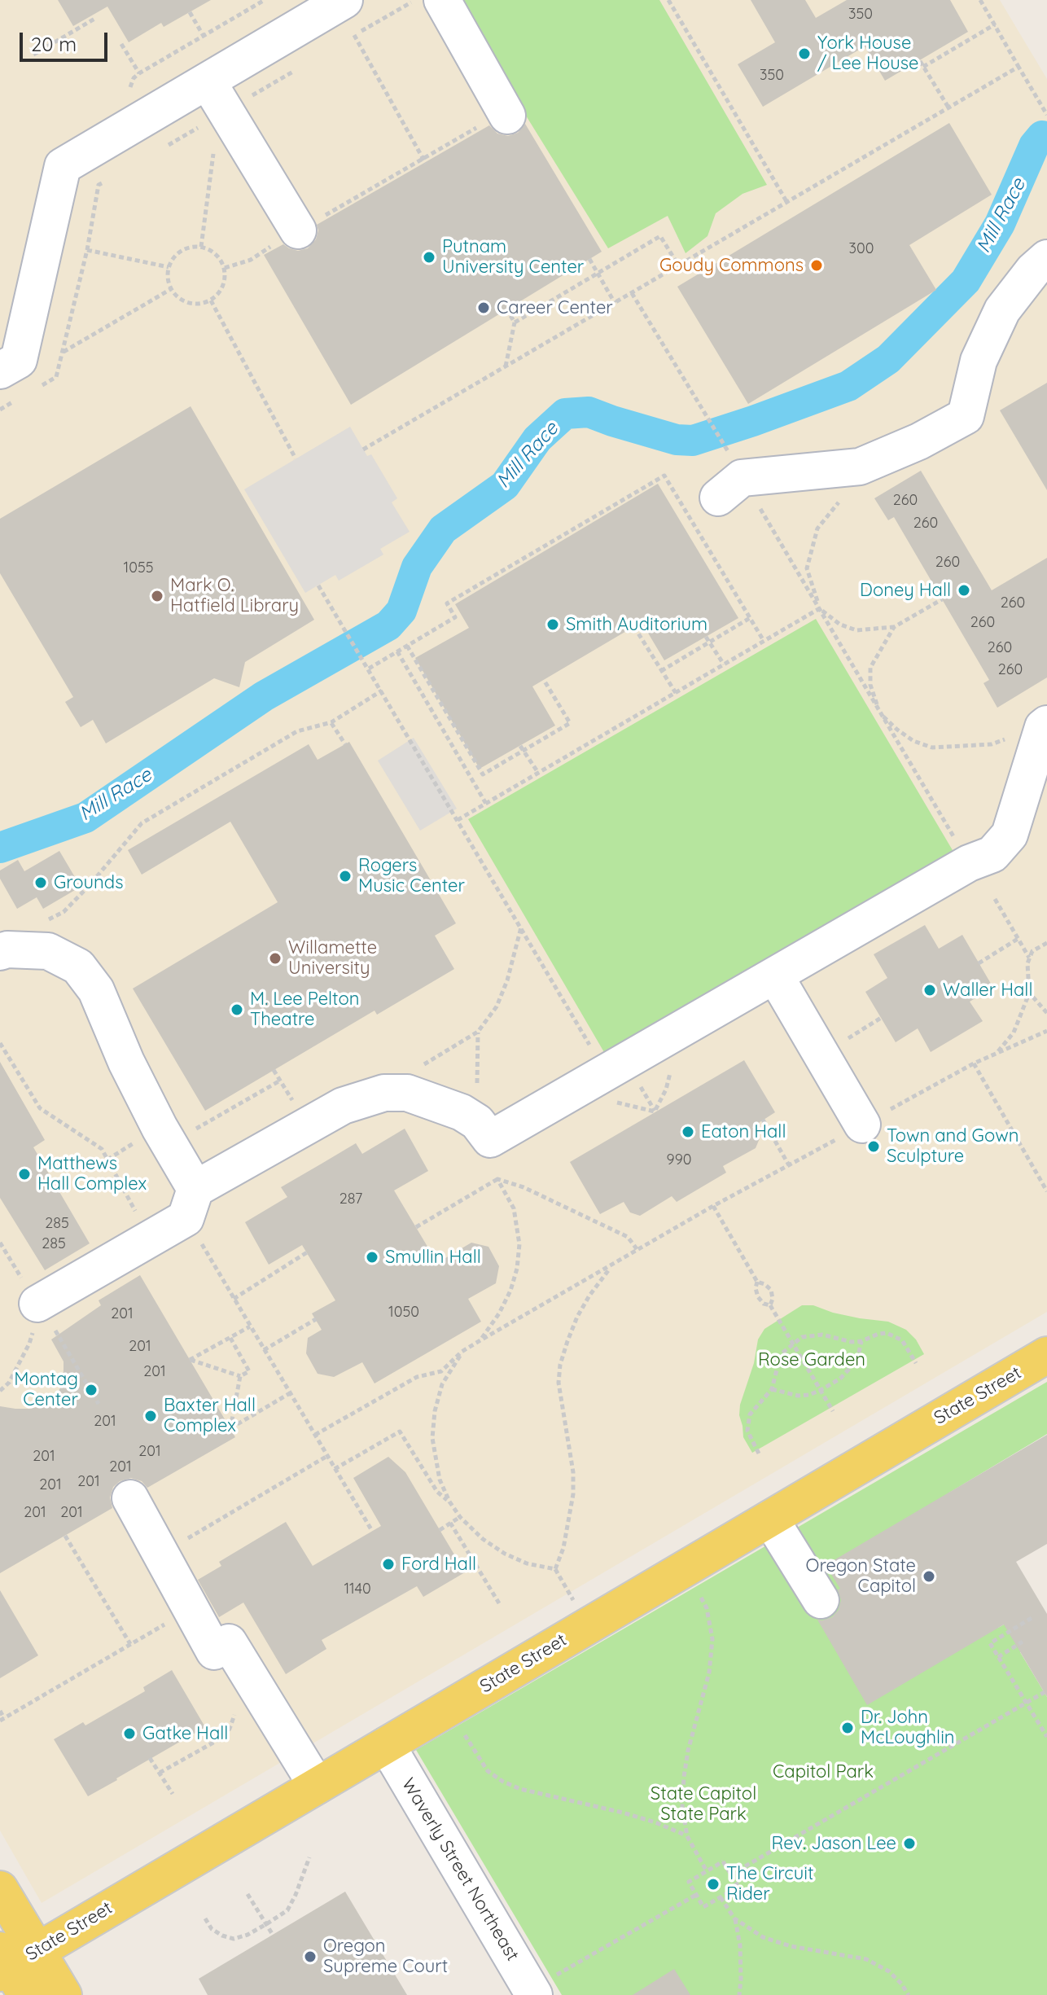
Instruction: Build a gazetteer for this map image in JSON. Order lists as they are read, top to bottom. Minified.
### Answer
{"streets":{"main road":["State Street"],"street":["Waverly Street Northeast"]},"crossings":[["State Street","Waverly Street Northeast"]],"water":["Mill Race"],"parks":["Rose Garden","Capitol Park","State Capitol State Park"],"places":["York House / Lee House","Putnam University Center","Goudy Commons","Career Center","Doney Hall","Mark O. Hatfield Library","Smith Auditorium","Rogers Music Center","Grounds","Willamette University","Waller Hall","M. Lee Pelton Theatre","Eaton Hall","Town and Gown Sculpture","Matthews Hall Complex","Smullin Hall","Montag Center","Baxter Hall Complex","Ford Hall","Oregon State Capitol","Dr. John McLoughlin","Gatke Hall","Rev. Jason Lee","The Circuit Rider","Oregon Supreme Court"],"house_numbers":["350","350","300","260","260","260","1055","260","260","260","260","990","287","285","285","1050","201","201","201","201","201","201","201","201","201","201","201","1140"],"scale_bar":"20 m"}
